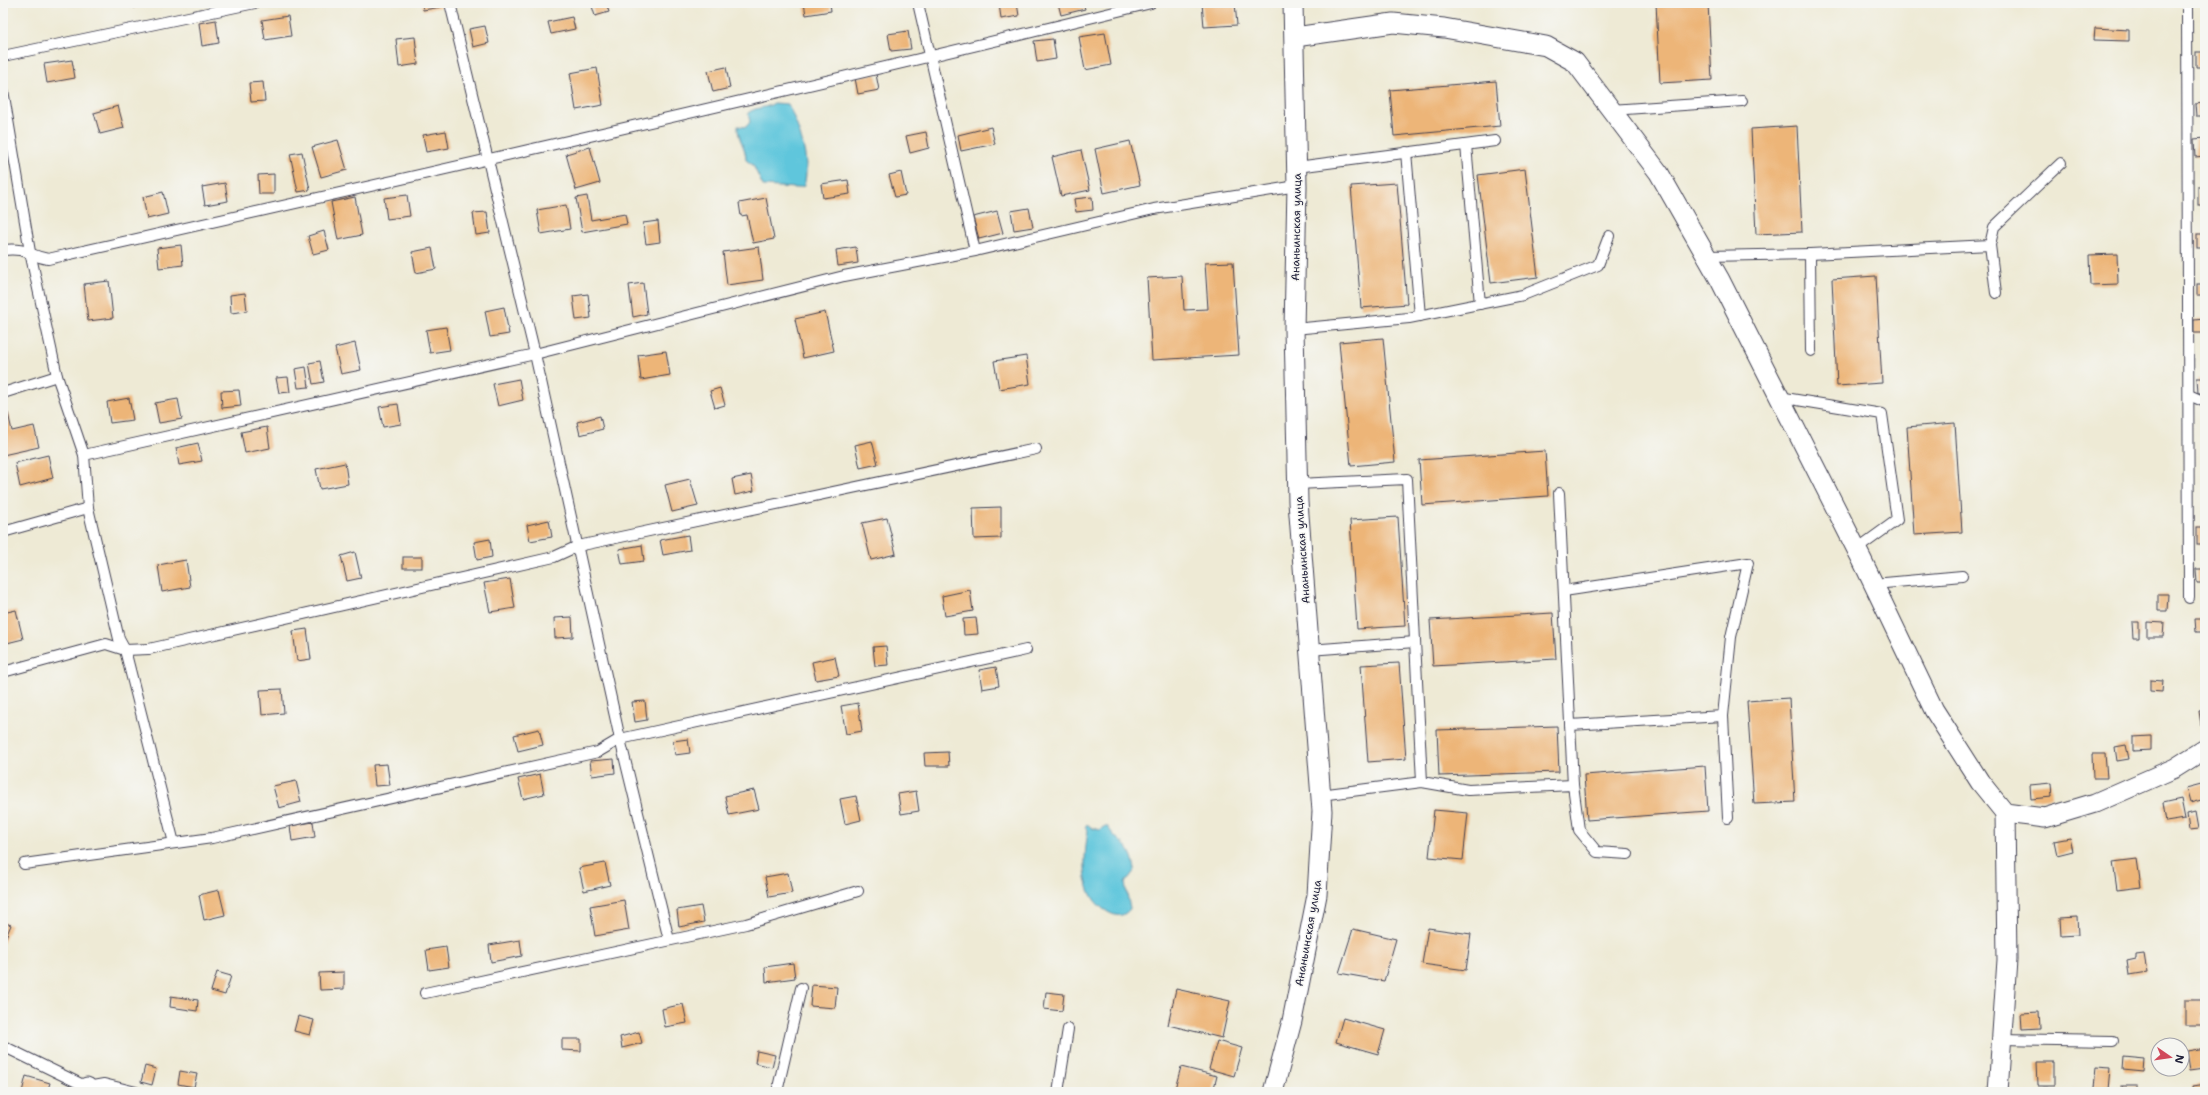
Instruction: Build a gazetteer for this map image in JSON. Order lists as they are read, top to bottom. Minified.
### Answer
{"streets":{"street":["Ананьинская улица"]},"north":"right"}
